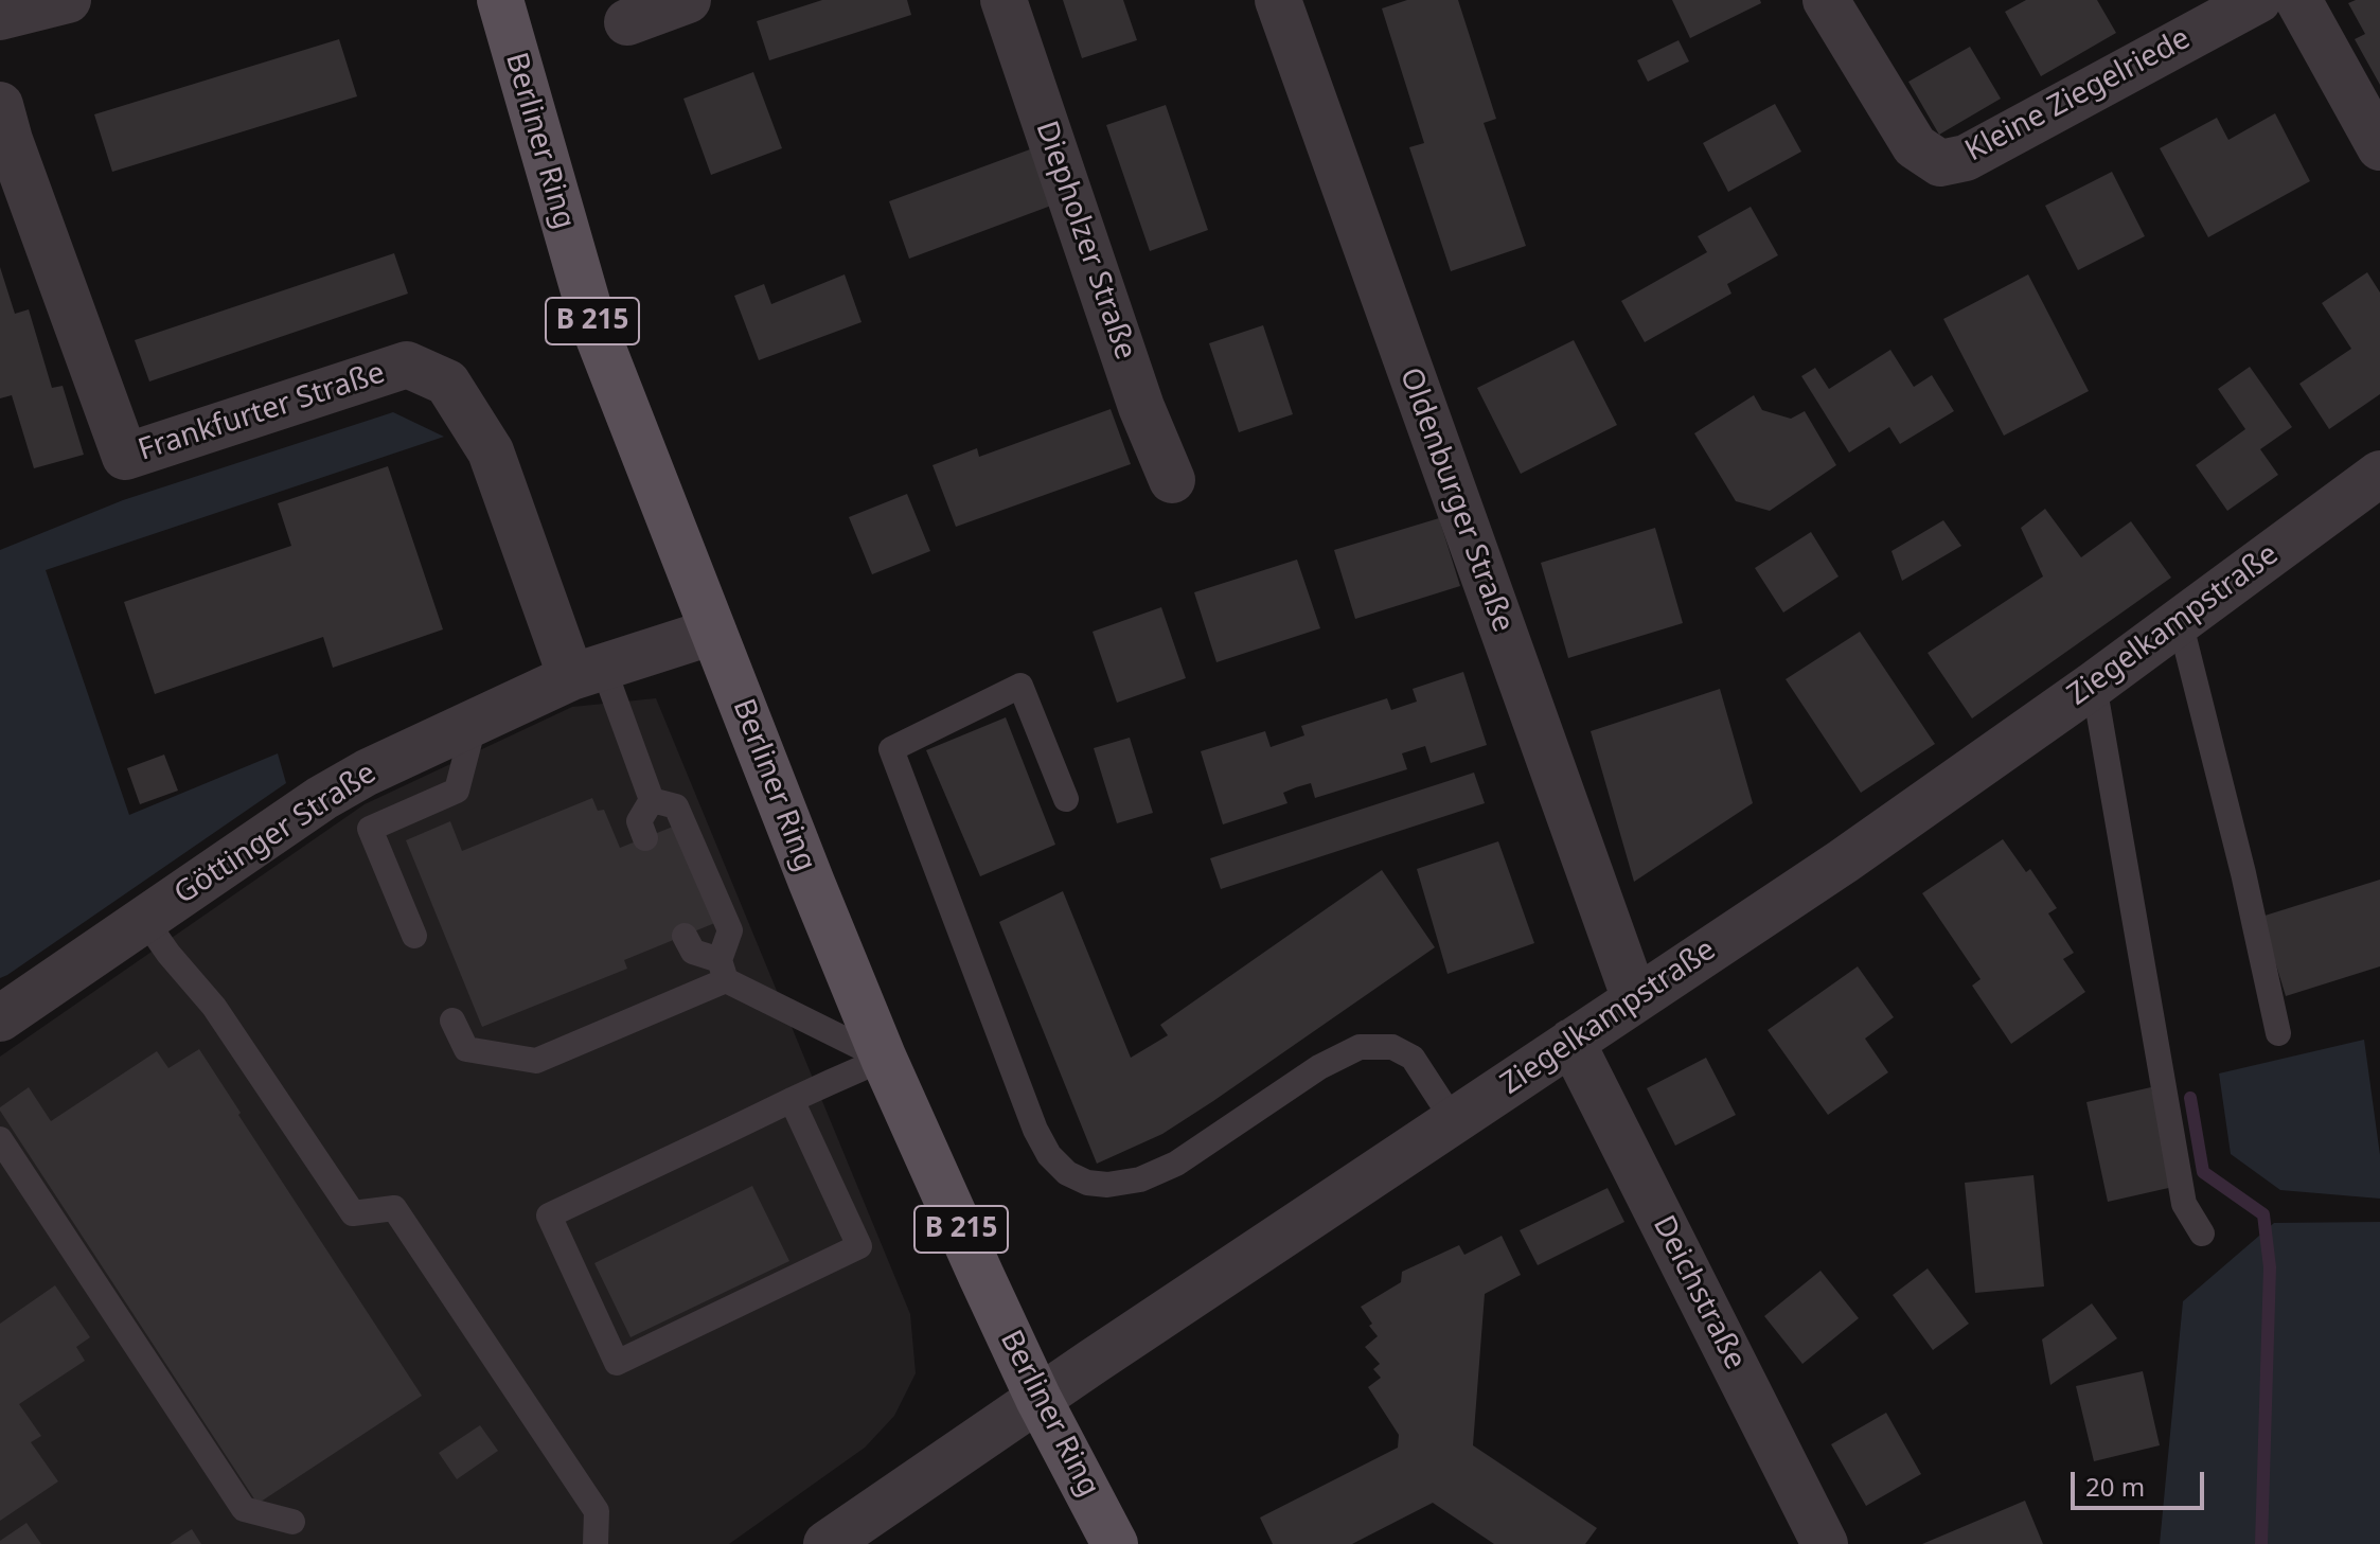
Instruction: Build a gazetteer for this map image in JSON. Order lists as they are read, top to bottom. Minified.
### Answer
{"streets":{"main road":["Berliner Ring","B 215"],"street":["Kleine Ziegelriede","Diepholzer Straße","Frankfurter Straße","Oldenburger Straße","Ziegelkampstraße","Göttinger Straße","Deichstraße"]},"crossings":[["Berliner Ring","Ziegelkampstraße"],["Berliner Ring","Göttinger Straße"],["Frankfurter Straße","Göttinger Straße"],["Oldenburger Straße","Ziegelkampstraße"],["Ziegelkampstraße","Deichstraße"]],"scale_bar":"20 m"}
